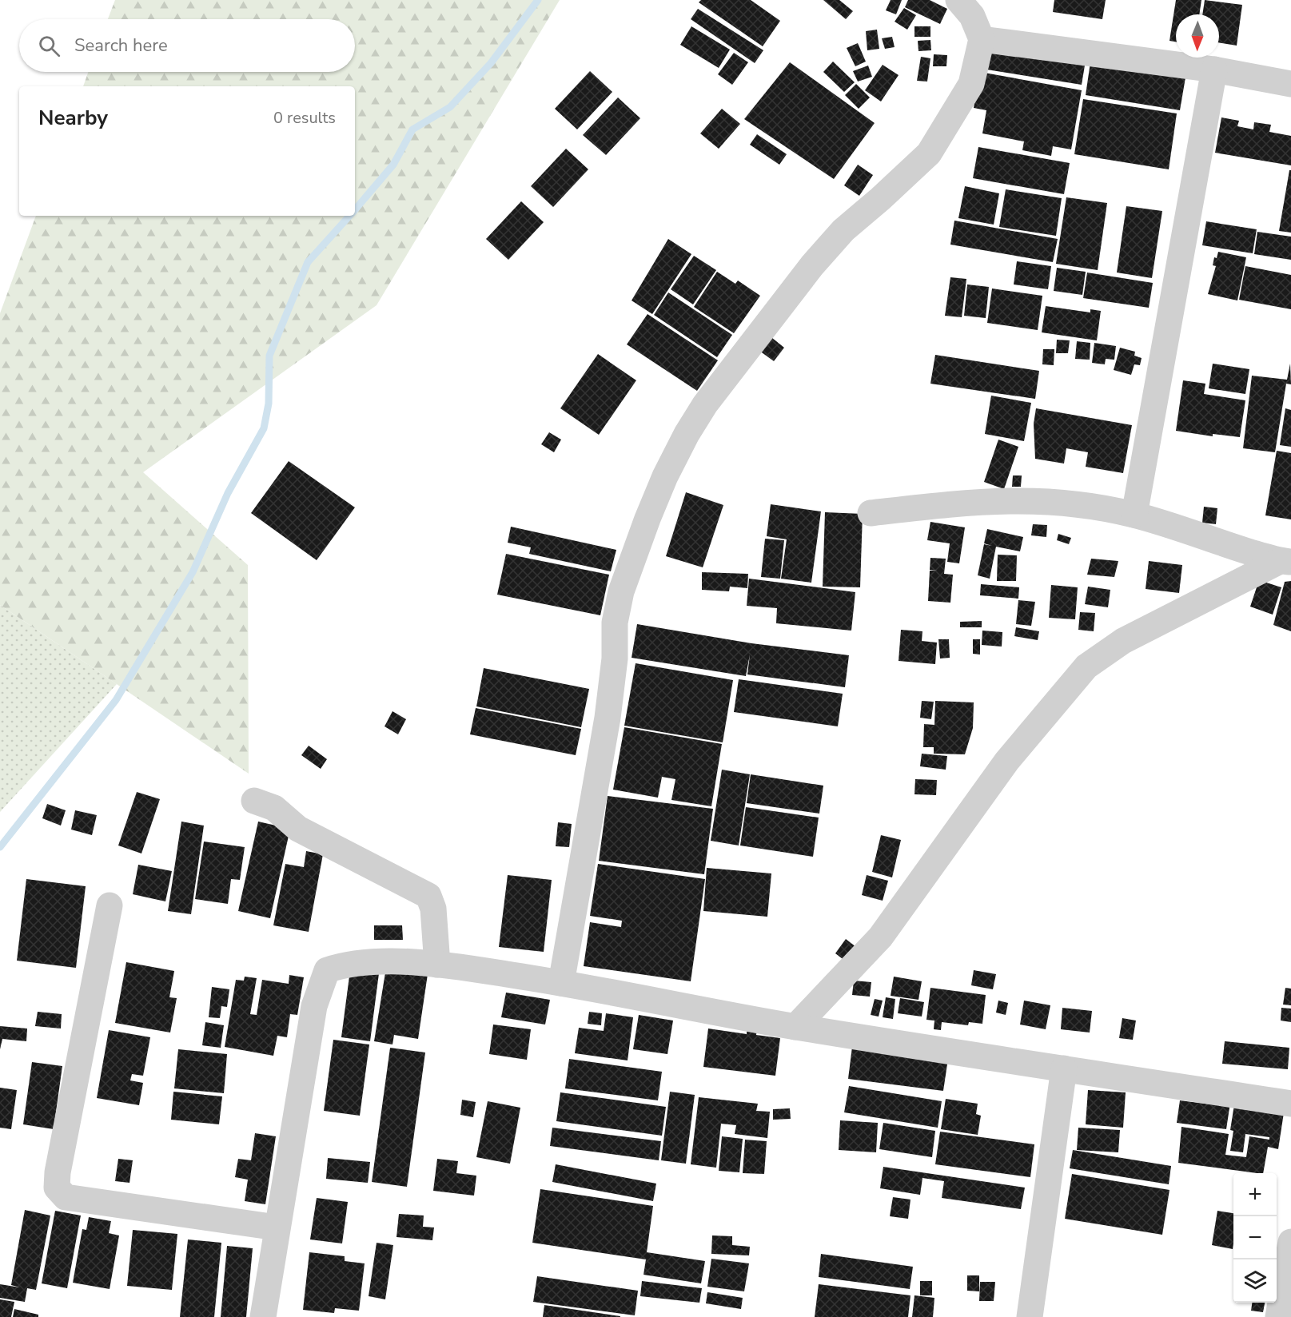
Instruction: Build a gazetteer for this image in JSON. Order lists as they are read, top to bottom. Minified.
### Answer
{"north":"bottom","page":{"search":"Search here","heading":["Nearby","0 results"],"map_buttons":["+","−"]}}
